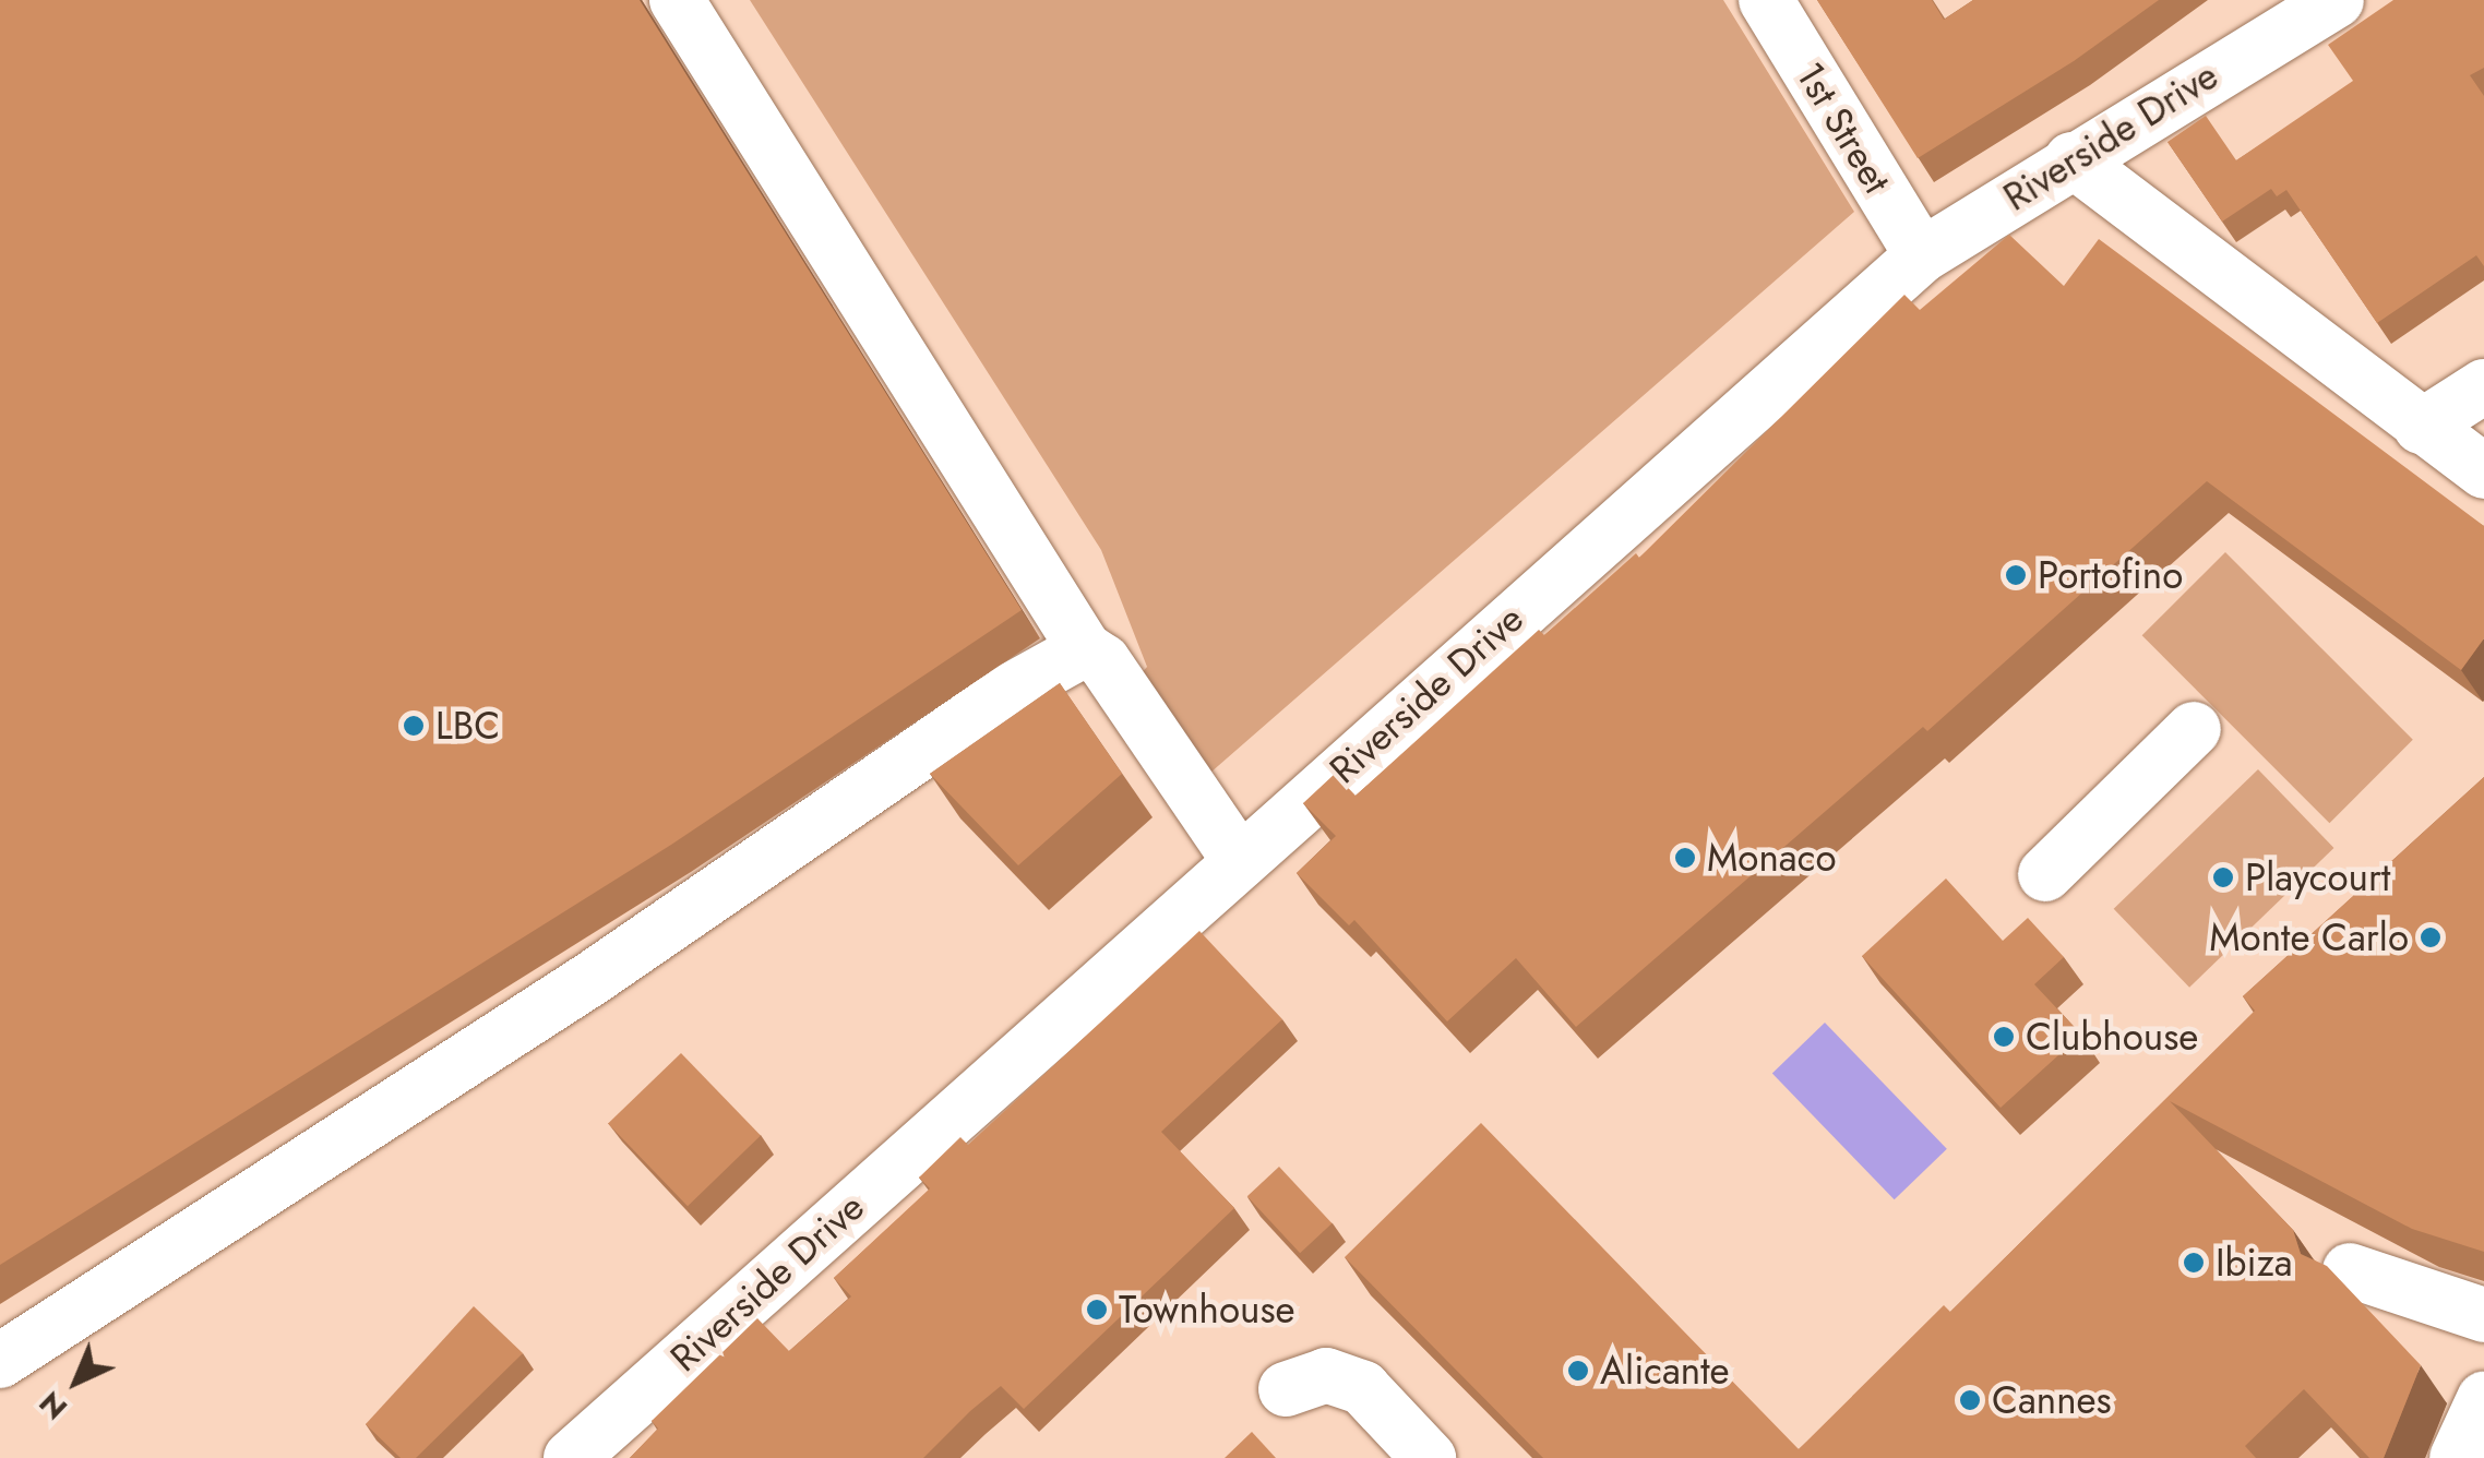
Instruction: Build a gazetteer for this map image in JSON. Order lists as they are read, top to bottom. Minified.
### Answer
{"streets":{"street":["1st Street","Riverside Drive"]},"crossings":[["1st Street","Riverside Drive"]],"places":["Portofino","LBC","Monaco","Playcourt","Monte Carlo","Clubhouse","Ibiza","Townhouse","Alicante","Cannes"],"north":"bottom left"}
